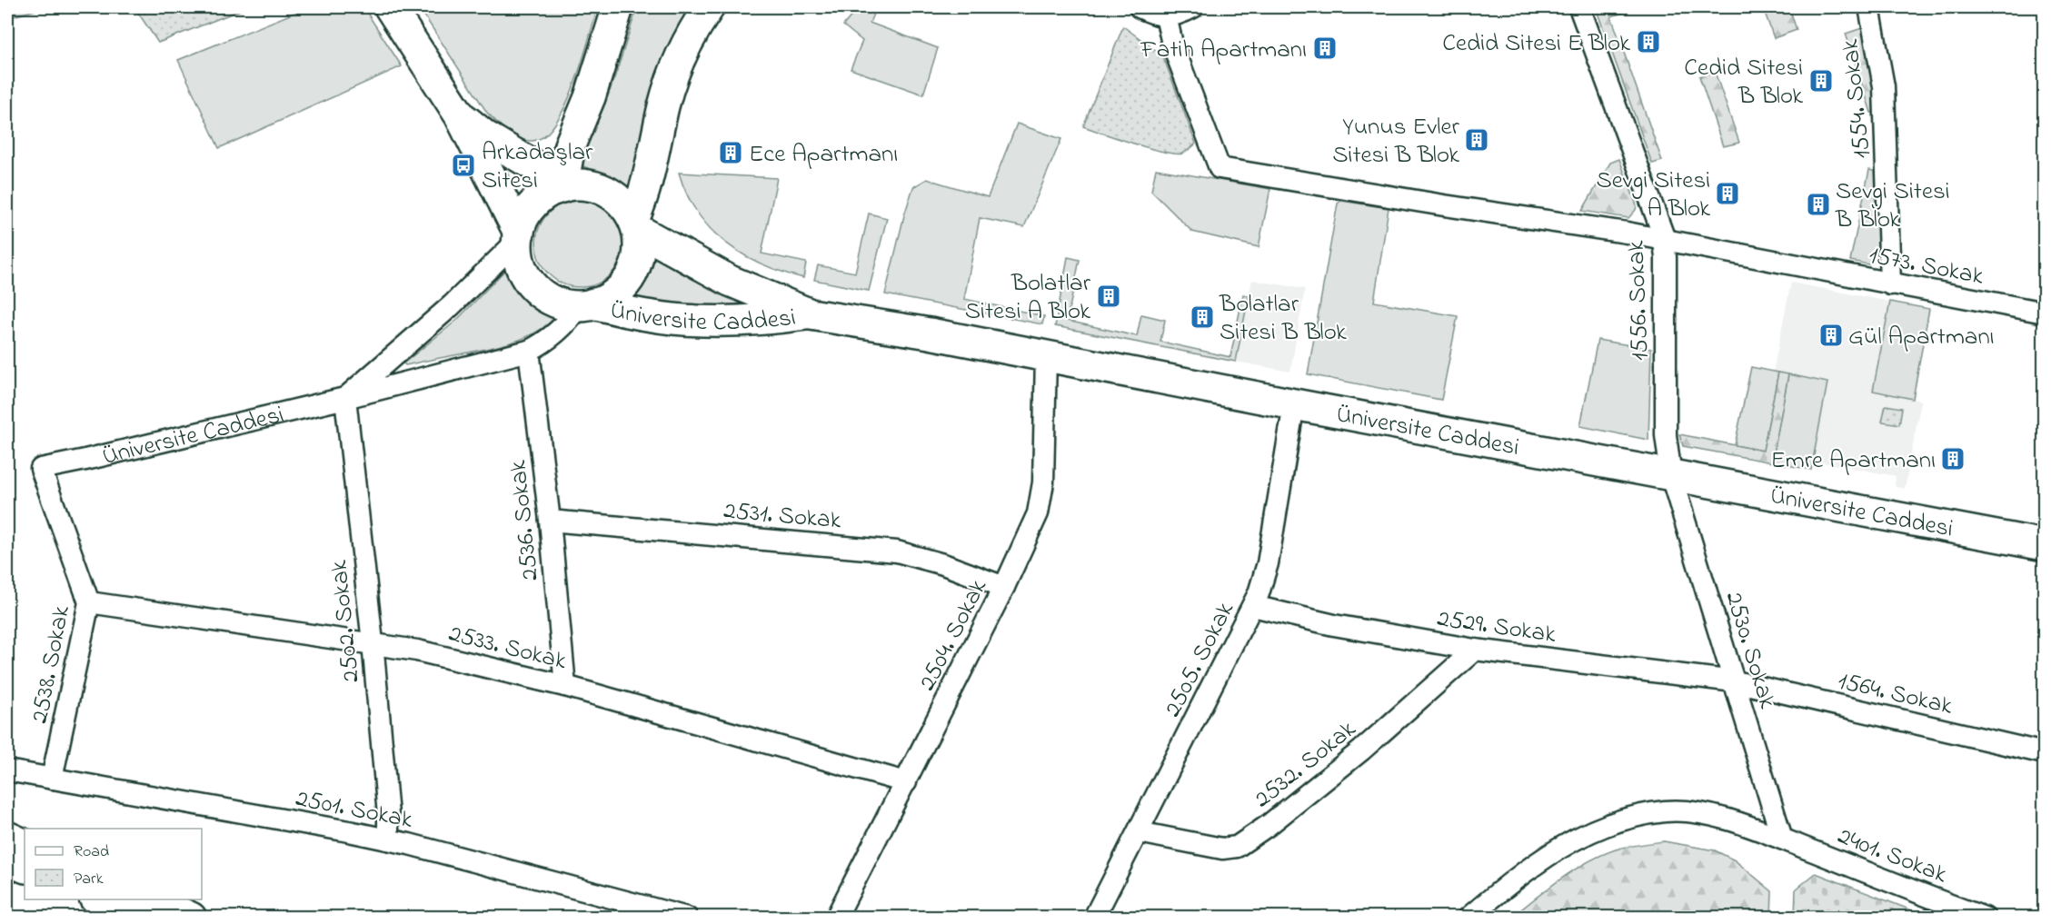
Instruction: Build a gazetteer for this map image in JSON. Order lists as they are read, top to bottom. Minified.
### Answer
{"streets":{"main road":["Üniversite Caddesi"],"street":["1554. Sokak","1573. Sokak","1556. Sokak","2531. Sokak","2536. Sokak","2502. Sokak","2529. Sokak","2504. Sokak","2533. Sokak","2530. Sokak","2505. Sokak","2538. Sokak","1564. Sokak","2532. Sokak","2501. Sokak","2401. Sokak"]},"crossings":[["1554. Sokak","1573. Sokak"],["1573. Sokak","1556. Sokak"],["1556. Sokak","Üniversite Caddesi"],["1556. Sokak","2530. Sokak"],["Üniversite Caddesi","2536. Sokak"],["Üniversite Caddesi","2502. Sokak"],["Üniversite Caddesi","2504. Sokak"],["Üniversite Caddesi","2530. Sokak"],["Üniversite Caddesi","2505. Sokak"],["Üniversite Caddesi","2538. Sokak"],["2531. Sokak","2536. Sokak"],["2531. Sokak","2504. Sokak"],["2536. Sokak","2533. Sokak"],["2502. Sokak","2533. Sokak"],["2502. Sokak","2501. Sokak"],["2529. Sokak","2530. Sokak"],["2529. Sokak","2505. Sokak"],["2529. Sokak","1564. Sokak"],["2529. Sokak","2532. Sokak"],["2504. Sokak","2533. Sokak"],["2533. Sokak","2538. Sokak"],["2530. Sokak","1564. Sokak"],["2530. Sokak","2401. Sokak"],["2505. Sokak","2532. Sokak"],["2538. Sokak","2501. Sokak"]],"places":{"building":["Cedid Sitesi E Blok","Fatih Apartmanı","Cedid Sitesi B Blok","Yunus Evler Sitesi B Blok","Ece Apartmanı","Sevgi Sitesi A Blok","Sevgi Sitesi B Blok","Bolatlar Sitesi A Blok","Bolatlar Sitesi B Blok","Gül Apartmanı","Emre Apartmanı"],"bus stop":["Arkadaşlar Sitesi"]},"legend":["Road","Park"]}
